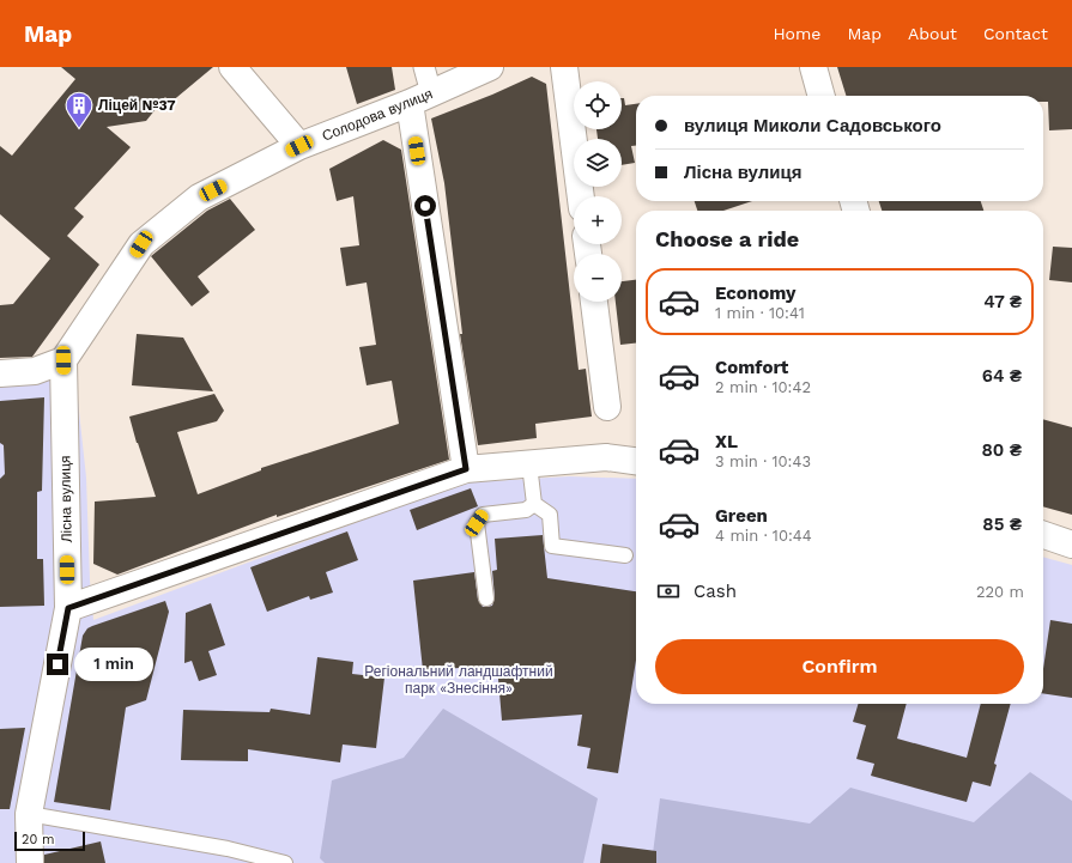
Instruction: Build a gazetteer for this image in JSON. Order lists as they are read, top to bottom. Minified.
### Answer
{"streets":{"street":["Солодова вулиця","Лісна вулиця"]},"crossings":[["Солодова вулиця","Лісна вулиця"]],"parks":["Регіональний ландшафтний парк «Знесіння»"],"places":{"building":["Ліцей №37"]},"scale_bar":"20 m","page":{"header":"Map","nav":["Home","Map","About","Contact"],"map_buttons":["+","−"],"banner":["вулиця Миколи Садовського","Лісна вулиця"],"heading":"Choose a ride","list":[{"name":"Economy","note":"1 min · 10:41","value":"47 ₴"},{"name":"Comfort","note":"2 min · 10:42","value":"64 ₴"},{"name":"XL","note":"3 min · 10:43","value":"80 ₴"},{"name":"Green","note":"4 min · 10:44","value":"85 ₴"}],"pay":["Cash","220 m"],"buttons":"Confirm","bubble":"1 min","scale":"20 m"}}
